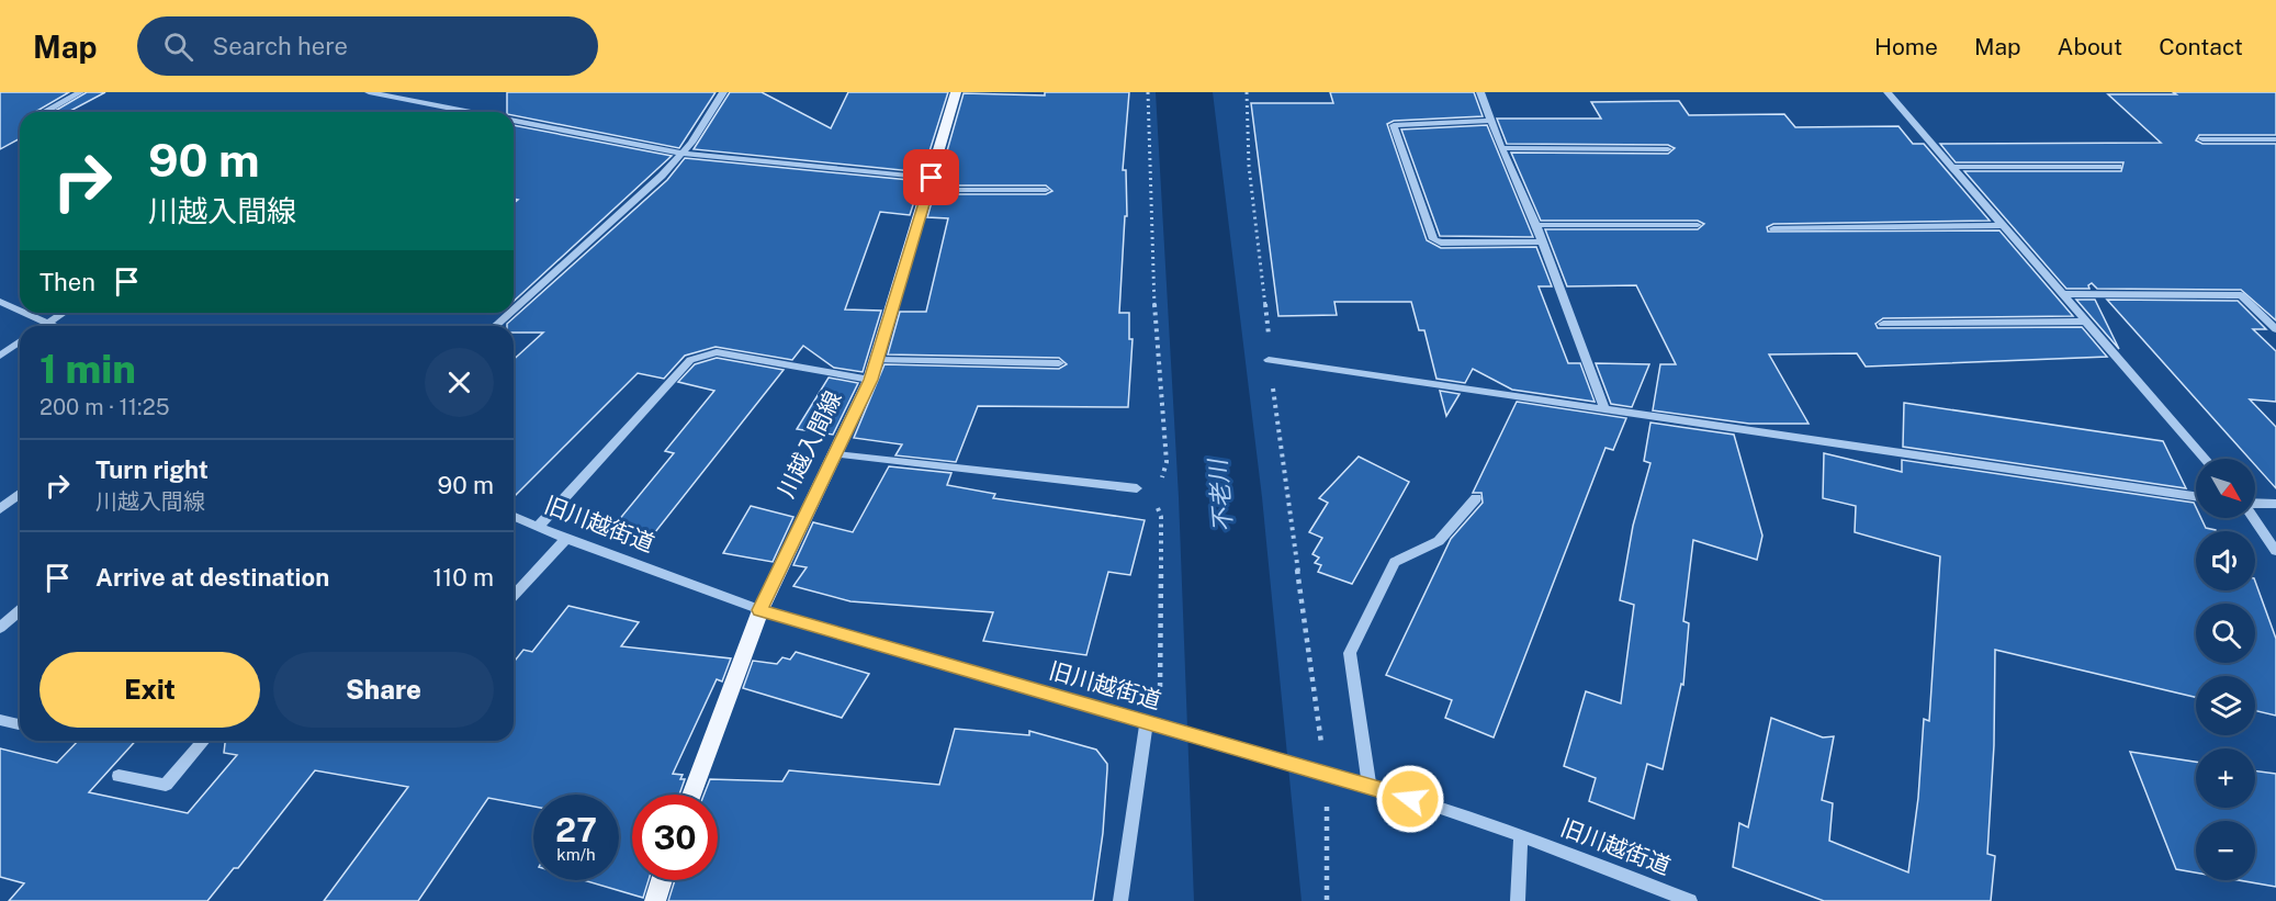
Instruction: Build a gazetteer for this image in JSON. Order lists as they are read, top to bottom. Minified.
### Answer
{"streets":{"main road":["川越入間線"],"street":["旧川越街道"]},"crossings":[["川越入間線","旧川越街道"]],"water":["不老川"],"north":"bottom right","page":{"header":"Map","search":"Search here","nav":["Home","Map","About","Contact"],"turn":["90 m","川越入間線"],"then":"Then","heading":["1 min","200 m · 11:25"],"list":[{"name":"Turn right","note":"川越入間線","value":"90 m"},{"name":"Arrive at destination","value":"110 m"}],"map_buttons":["+","−"],"buttons":["Exit","Share"],"speed":"27 km/h","limit":"30"}}
